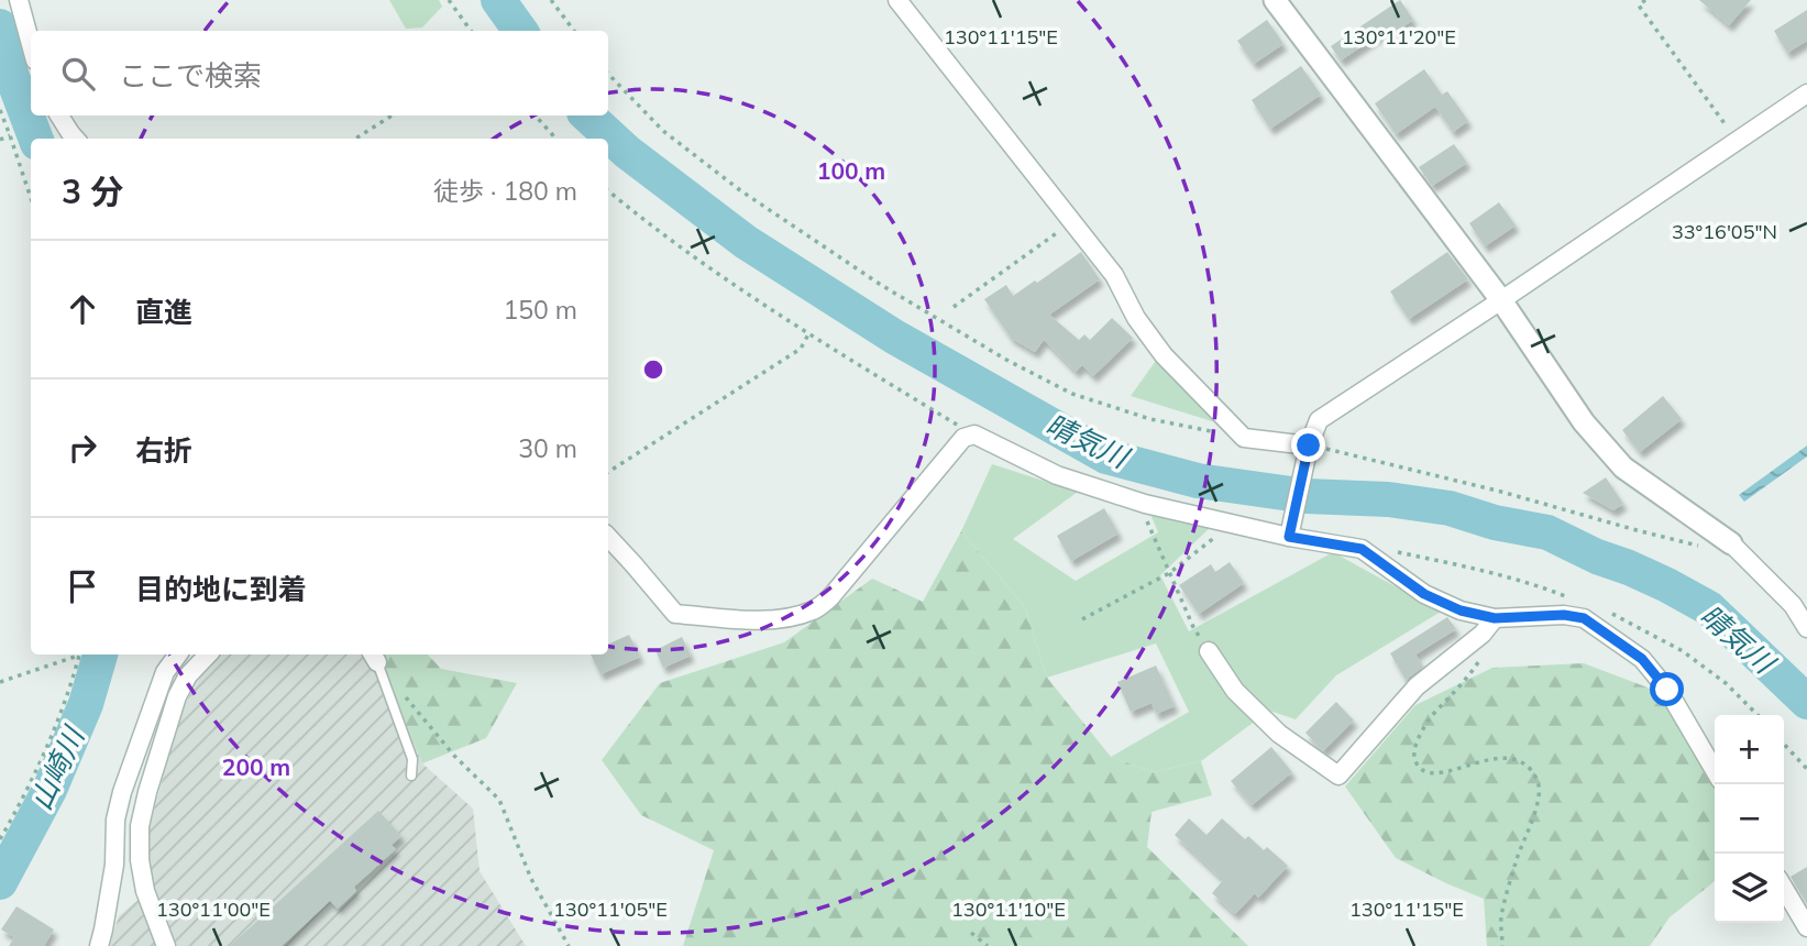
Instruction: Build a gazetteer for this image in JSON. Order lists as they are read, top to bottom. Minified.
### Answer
{"water":["晴気川","山崎川"],"page":{"search":"ここで検索","heading":["3 分","徒歩 · 180 m"],"list":[["直進","150 m"],["右折","30 m"],"目的地に到着"],"map_buttons":["+","−"]},"coordinates":["130°11'15\"E","130°11'20\"E","33°16'05\"N","130°11'00\"E","130°11'05\"E","130°11'10\"E"],"rings":["100 m","200 m"]}
